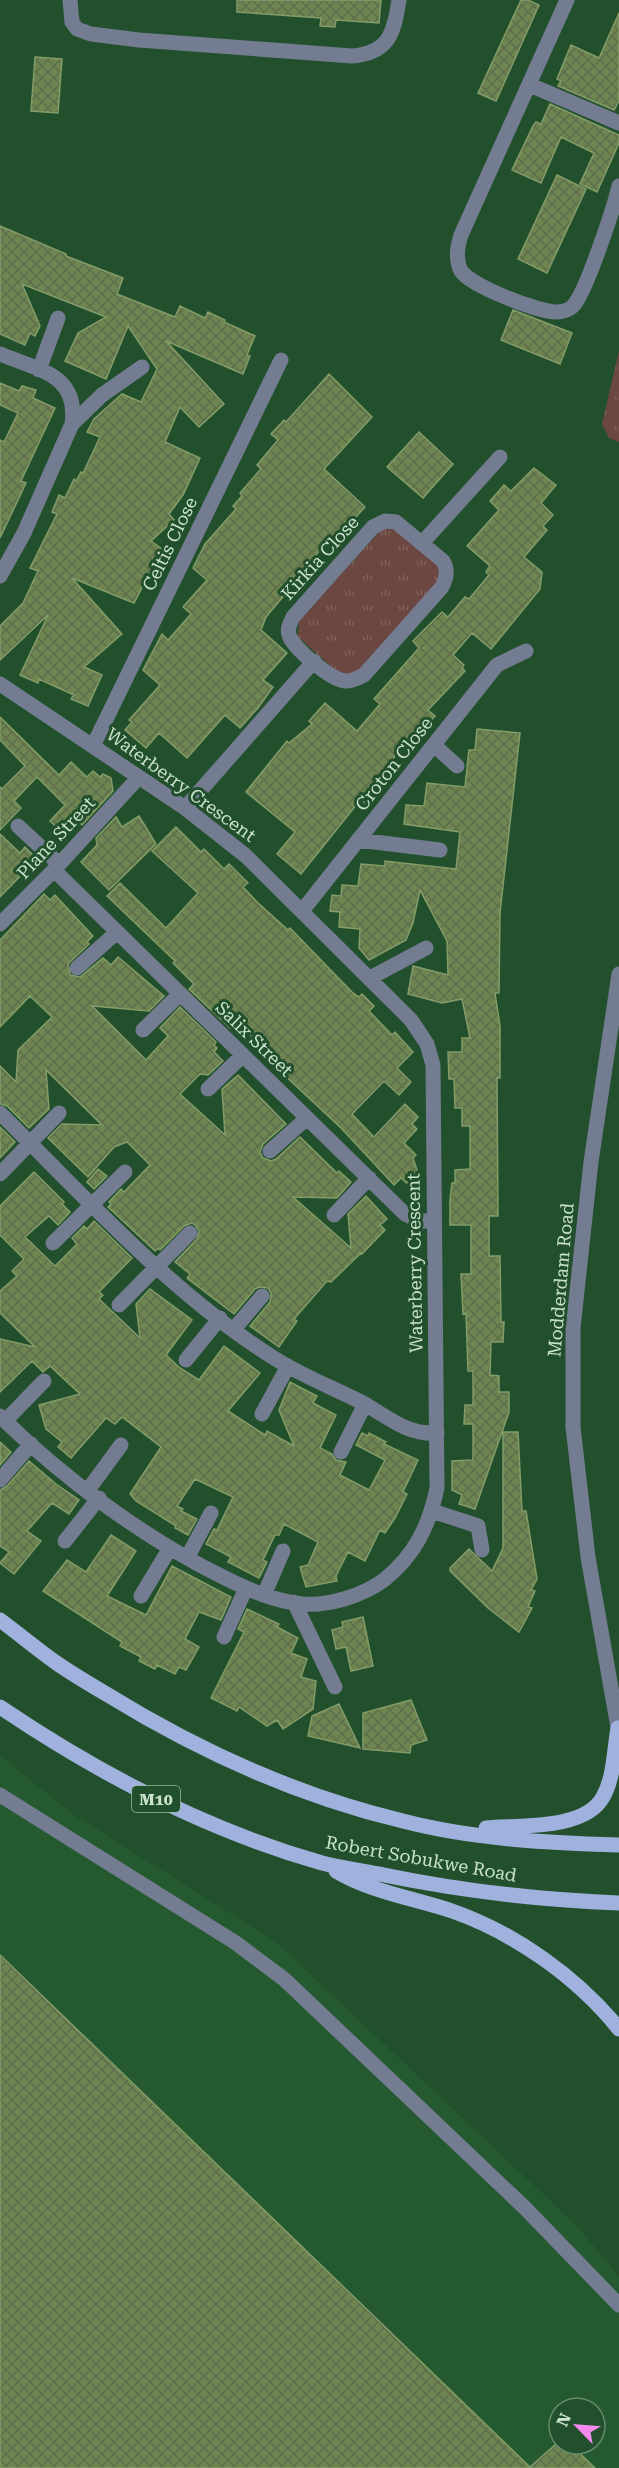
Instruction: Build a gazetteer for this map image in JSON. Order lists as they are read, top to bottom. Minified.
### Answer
{"streets":{"main road":["M10","Robert Sobukwe Road"],"street":["Celtis Close","Kirkia Close","Croton Close","Waterberry Crescent","Plane Street","Salix Street","Modderdam Road"]},"crossings":[["Celtis Close","Waterberry Crescent"],["Croton Close","Waterberry Crescent"],["Waterberry Crescent","Plane Street"],["Waterberry Crescent","Salix Street"],["Plane Street","Salix Street"]],"north":"top left"}
